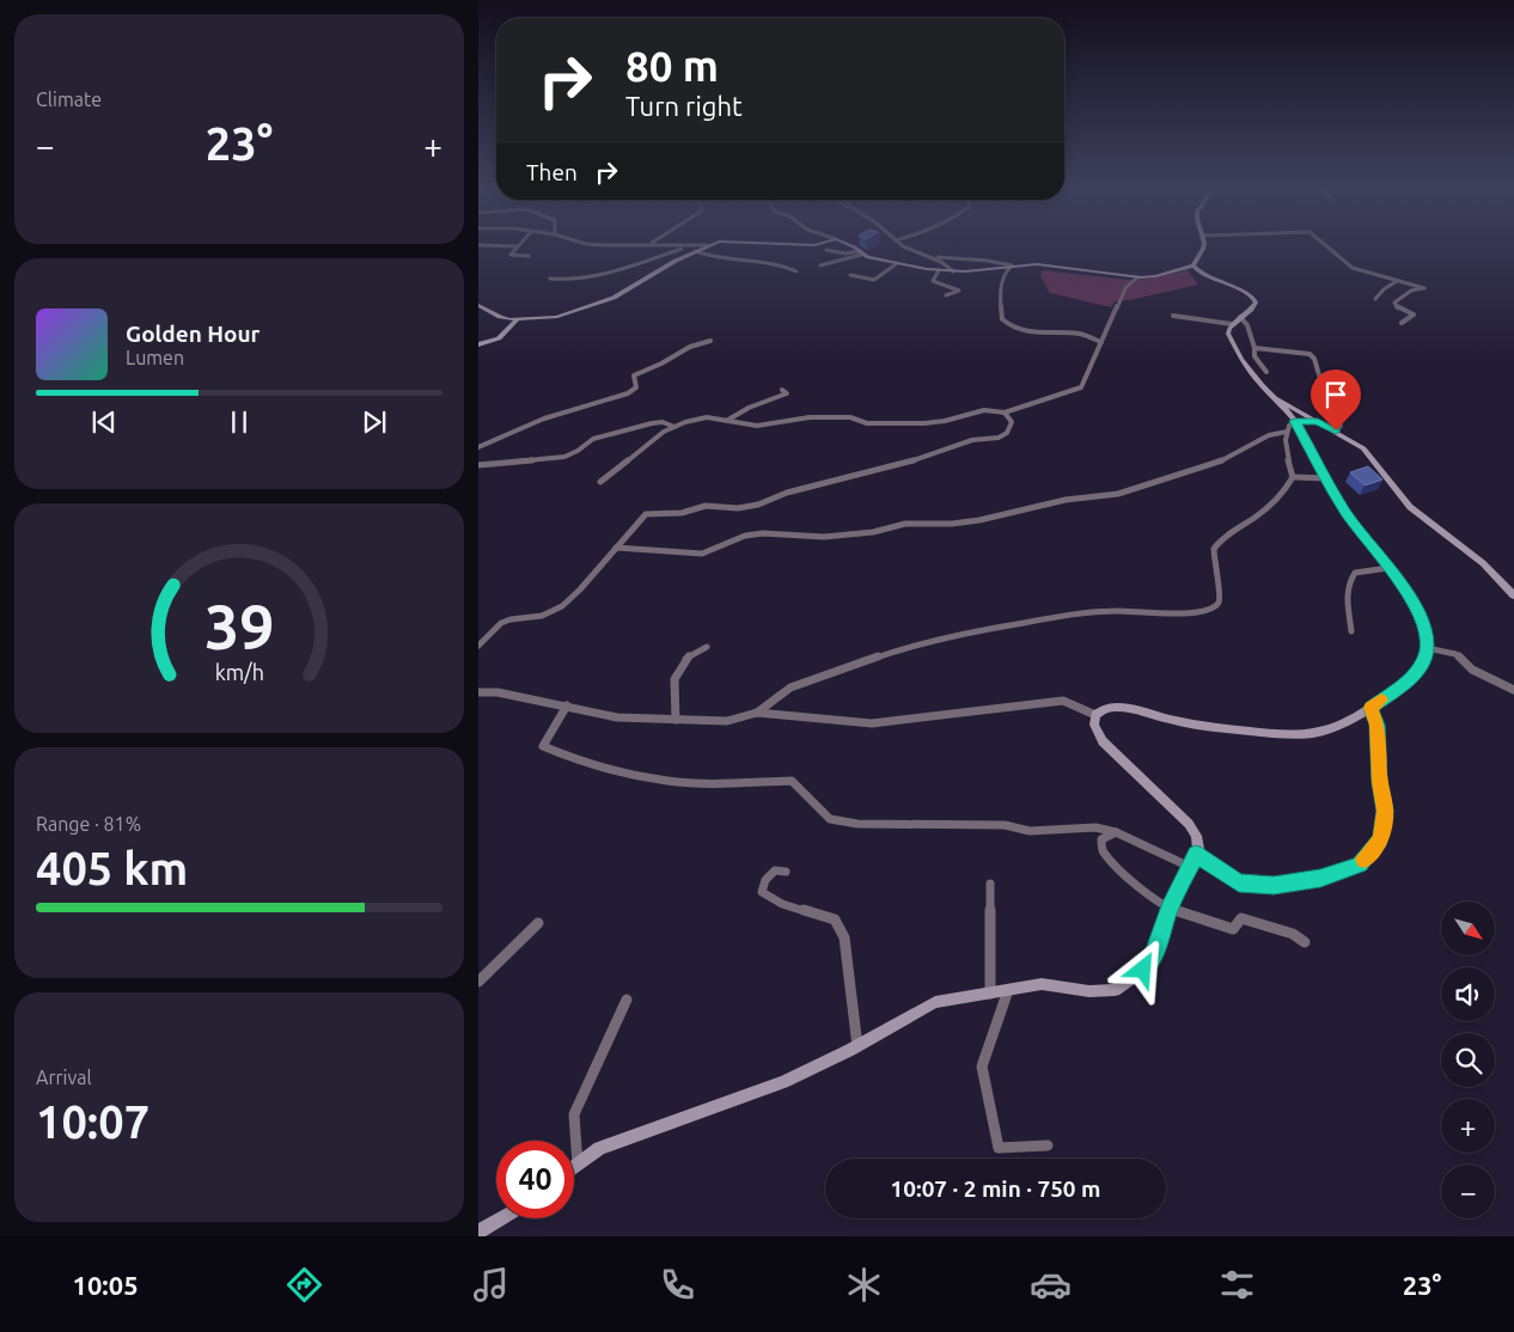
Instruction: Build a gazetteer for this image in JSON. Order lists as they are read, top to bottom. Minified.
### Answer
{"north":"bottom right","page":{"tile":["Climate",["Range · 81%","405 km"],["Arrival","10:07"]],"turn":["80 m","Turn right"],"heat":["−","23°","+"],"then":"Then","song":["Golden Hour","Lumen"],"map_buttons":["+","−"],"limit":"40","trip":"10:07 · 2 min · 750 m","tabs":["10:05","23°"],"gauge":["39","km/h"]}}
